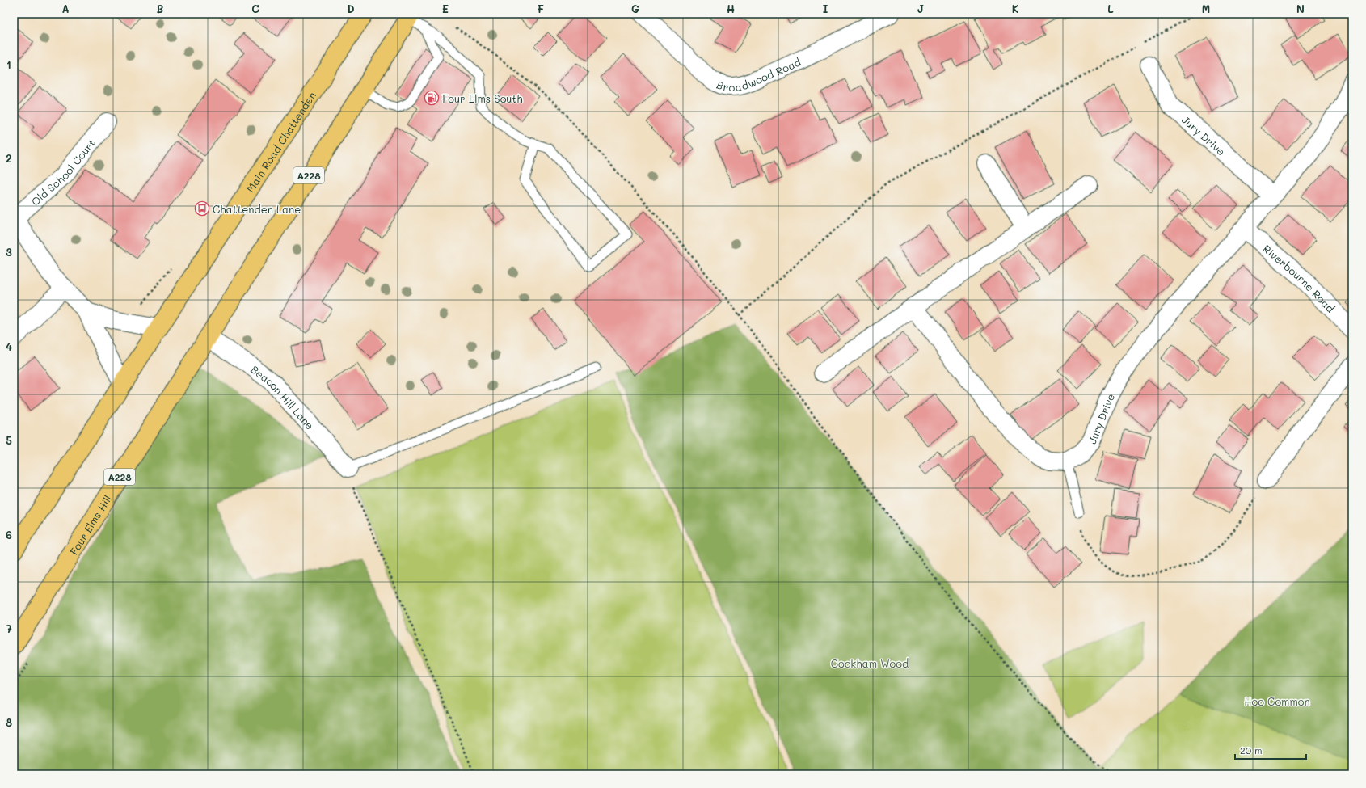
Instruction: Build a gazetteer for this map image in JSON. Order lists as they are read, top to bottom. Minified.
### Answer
{"streets":{"main road":["Main Road Chattenden","A228","Four Elms Hill"],"street":["Broadwood Road","Jury Drive","Old School Court","Riverbourne Road","Beacon Hill Lane"]},"crossings":[["Jury Drive","Riverbourne Road"],["A228","Beacon Hill Lane"],["A228","Four Elms Hill"],["Beacon Hill Lane","Four Elms Hill"]],"parks":["Cockham Wood","Hoo Common"],"places":{"fuel station":["Four Elms South"],"bus stop":["Chattenden Lane"]},"scale_bar":"20 m","grid":{"columns":["A","B","C","D","E","F","G","H","I","J","K","L","M","N"],"rows":["1","2","3","4","5","6","7","8"]}}
